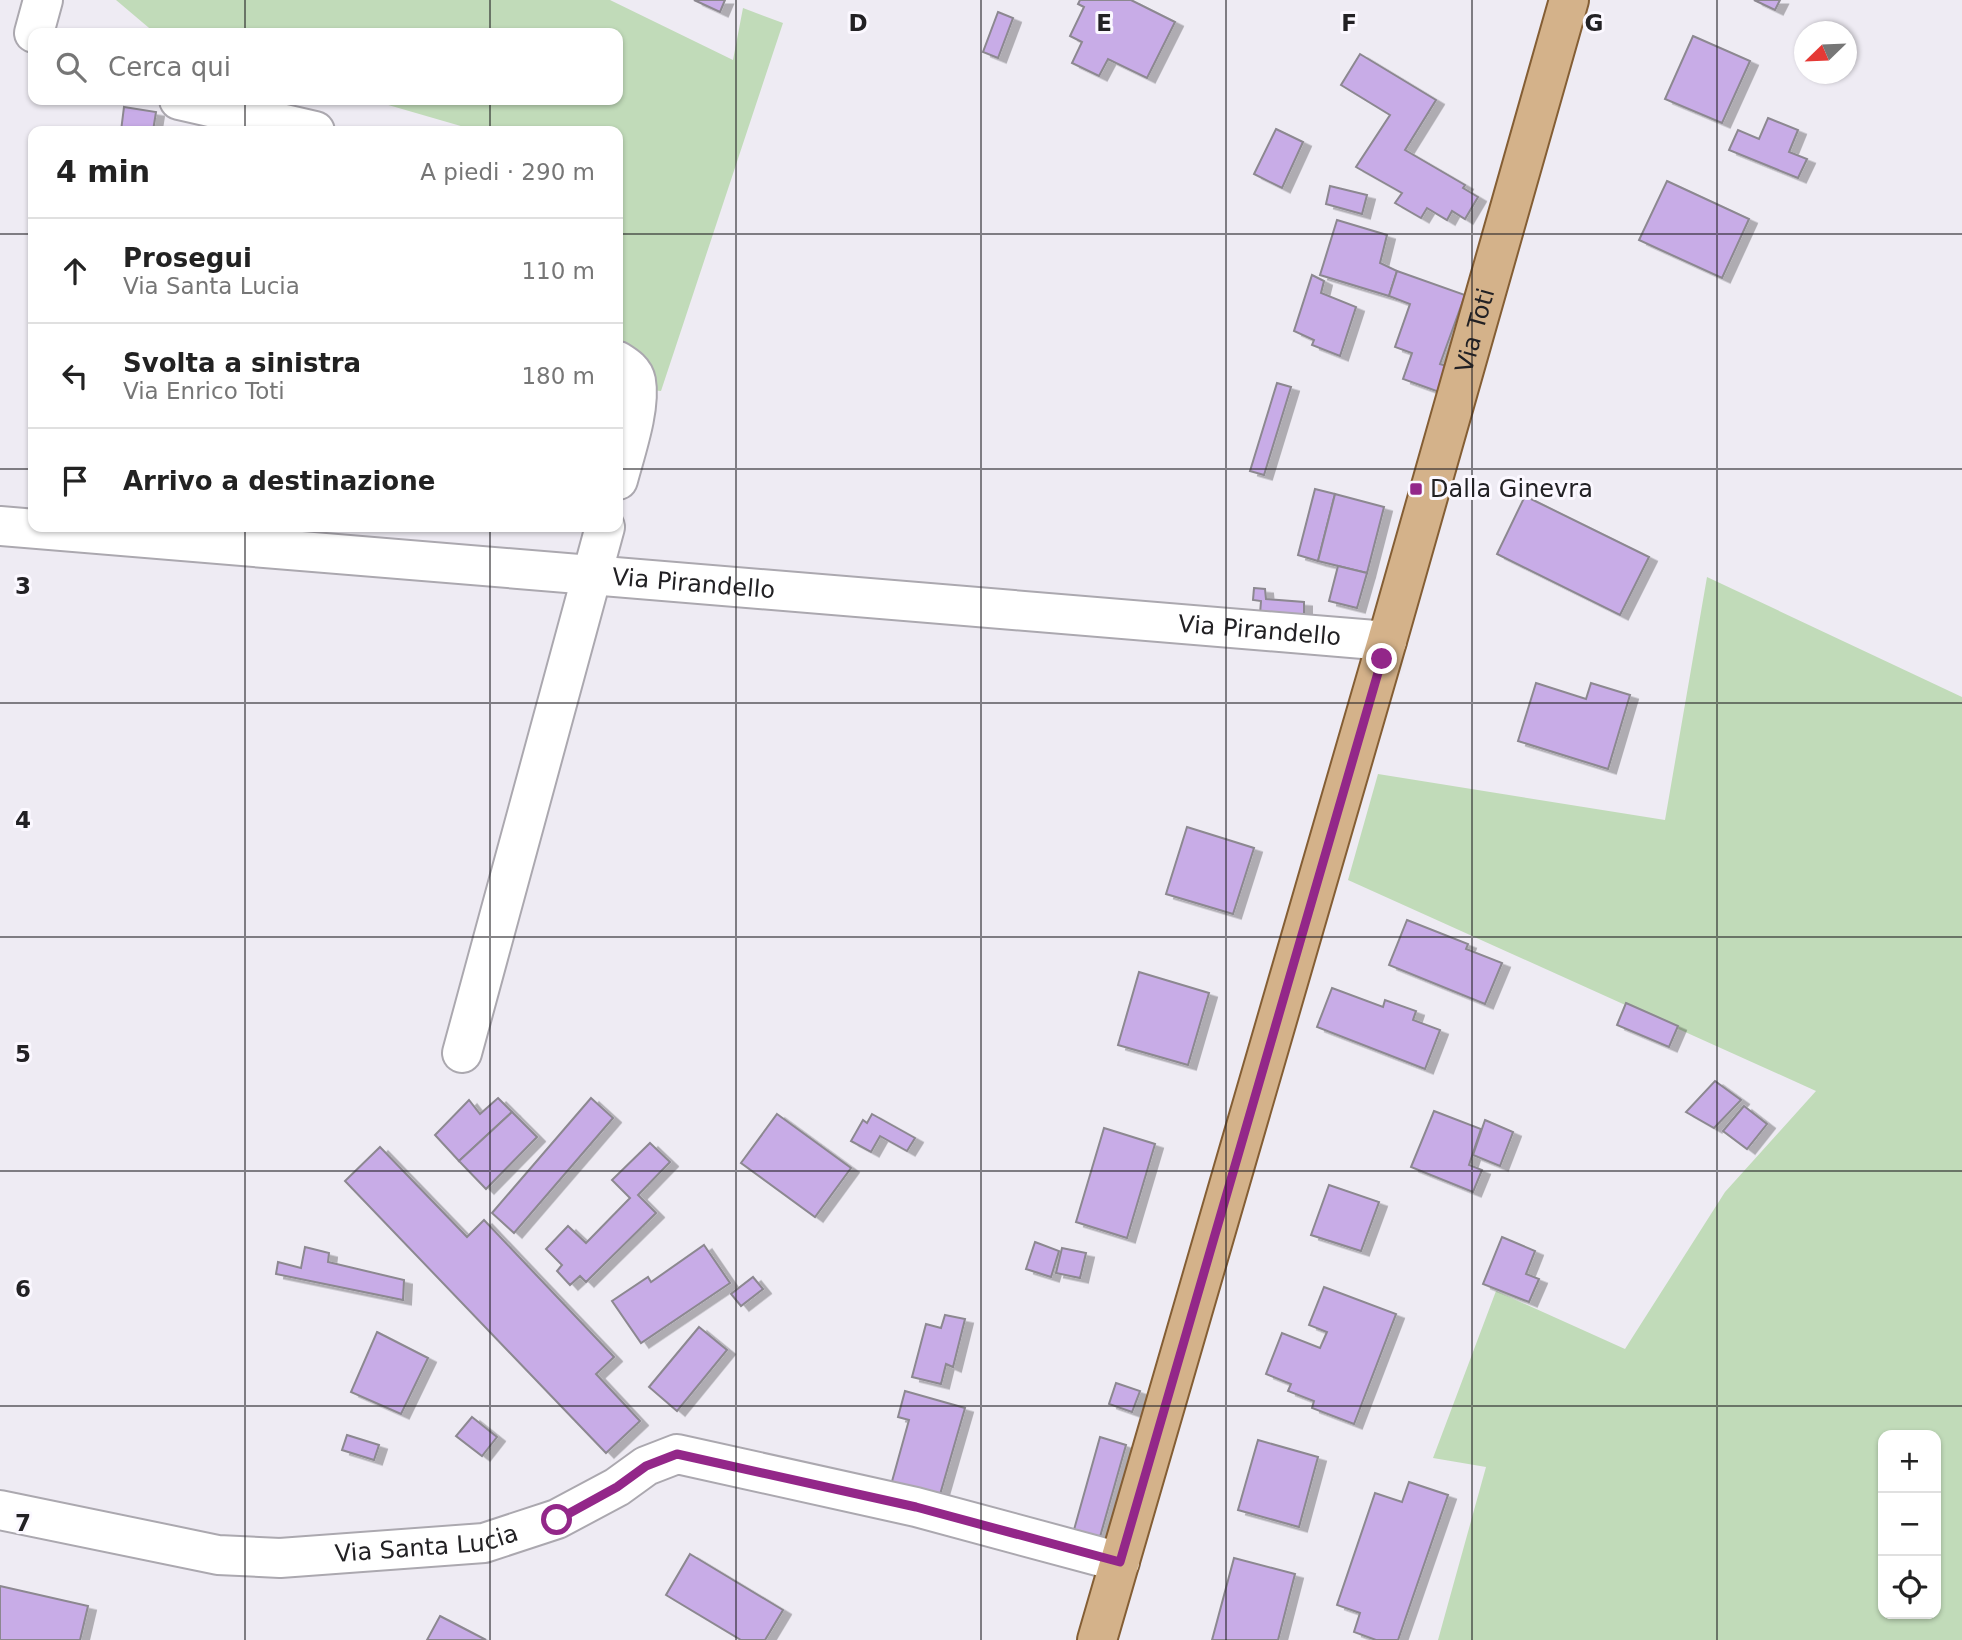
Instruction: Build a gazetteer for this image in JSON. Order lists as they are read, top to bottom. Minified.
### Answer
{"streets":{"main road":["Via Toti"],"street":["Via Pirandello","Via Santa Lucia"]},"crossings":[["Via Toti","Via Pirandello"],["Via Toti","Via Santa Lucia"]],"places":{"transit":["Dalla Ginevra"]},"north":"bottom left","page":{"search":"Cerca qui","heading":["4 min","A piedi · 290 m"],"list":[["Prosegui","Via Santa Lucia","110 m"],["Svolta a sinistra","Via Enrico Toti","180 m"],"Arrivo a destinazione"],"map_buttons":["+","−"]},"grid":{"columns":["D","E","F","G"],"rows":["3","4","5","6","7"]}}
